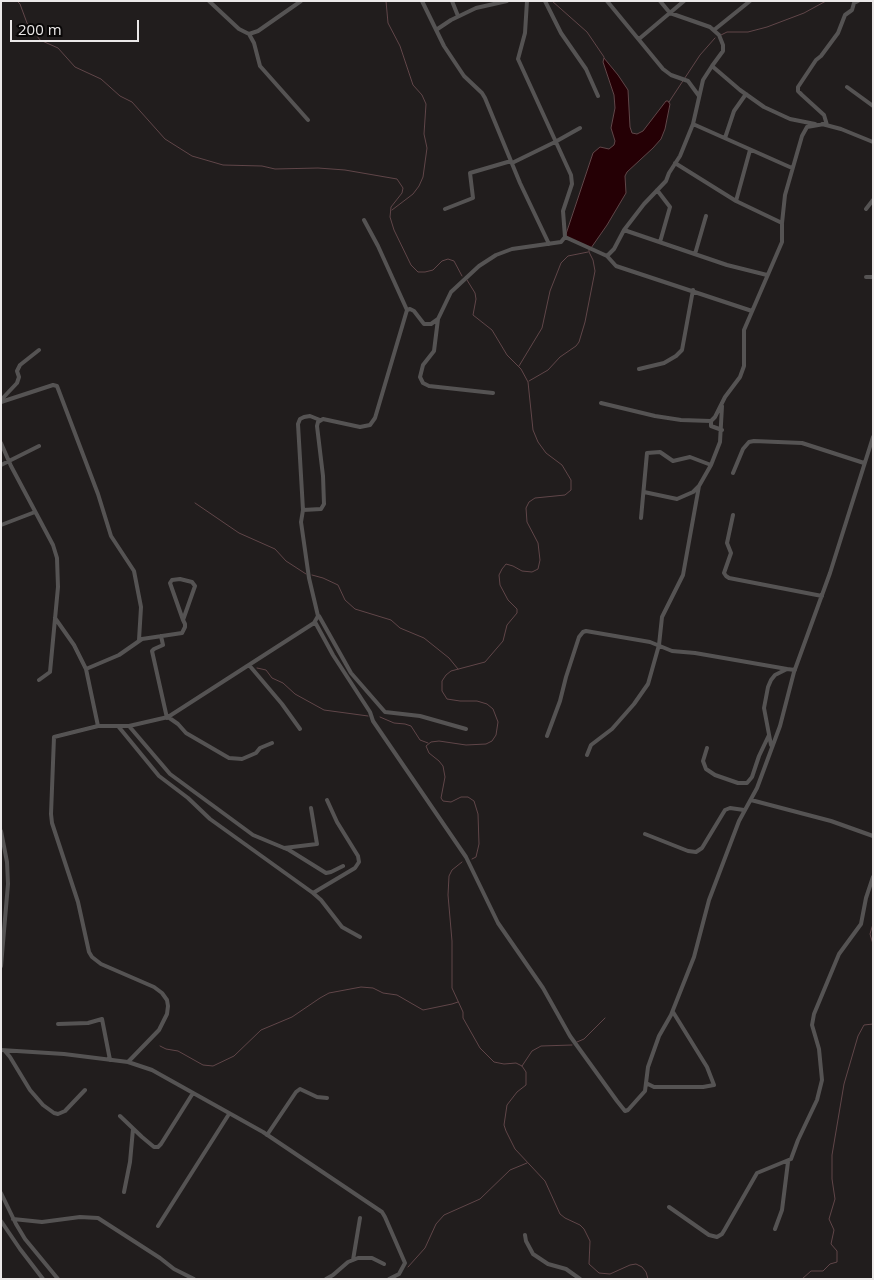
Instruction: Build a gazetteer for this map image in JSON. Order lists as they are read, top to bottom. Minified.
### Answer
{"scale_bar":"200 m"}
